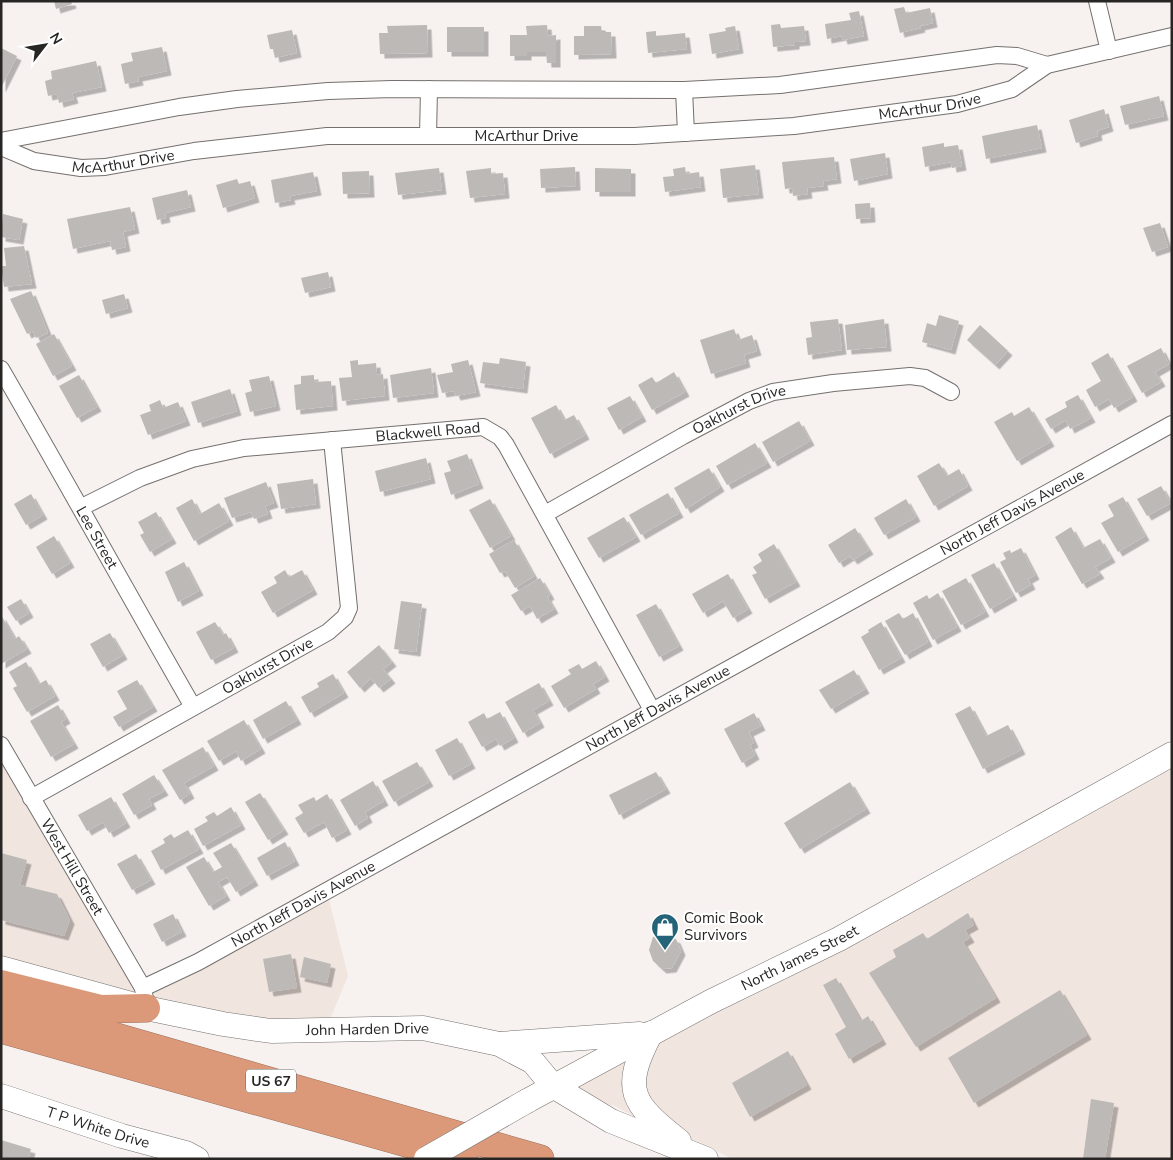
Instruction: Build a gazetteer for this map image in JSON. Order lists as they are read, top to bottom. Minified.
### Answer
{"streets":{"highway":["US 67"],"main road":["North James Street","John Harden Drive","T P White Drive"],"street":["McArthur Drive","Oakhurst Drive","Blackwell Road","North Jeff Davis Avenue","Lee Street","West Hill Street"]},"crossings":[["Oakhurst Drive","Blackwell Road"],["Oakhurst Drive","Lee Street"],["Oakhurst Drive","West Hill Street"],["Blackwell Road","North Jeff Davis Avenue"],["Blackwell Road","Lee Street"],["North Jeff Davis Avenue","West Hill Street"],["North Jeff Davis Avenue","John Harden Drive"],["West Hill Street","John Harden Drive"],["North James Street","John Harden Drive"]],"places":{"shop":["Comic Book Survivors"]},"north":"top right"}
